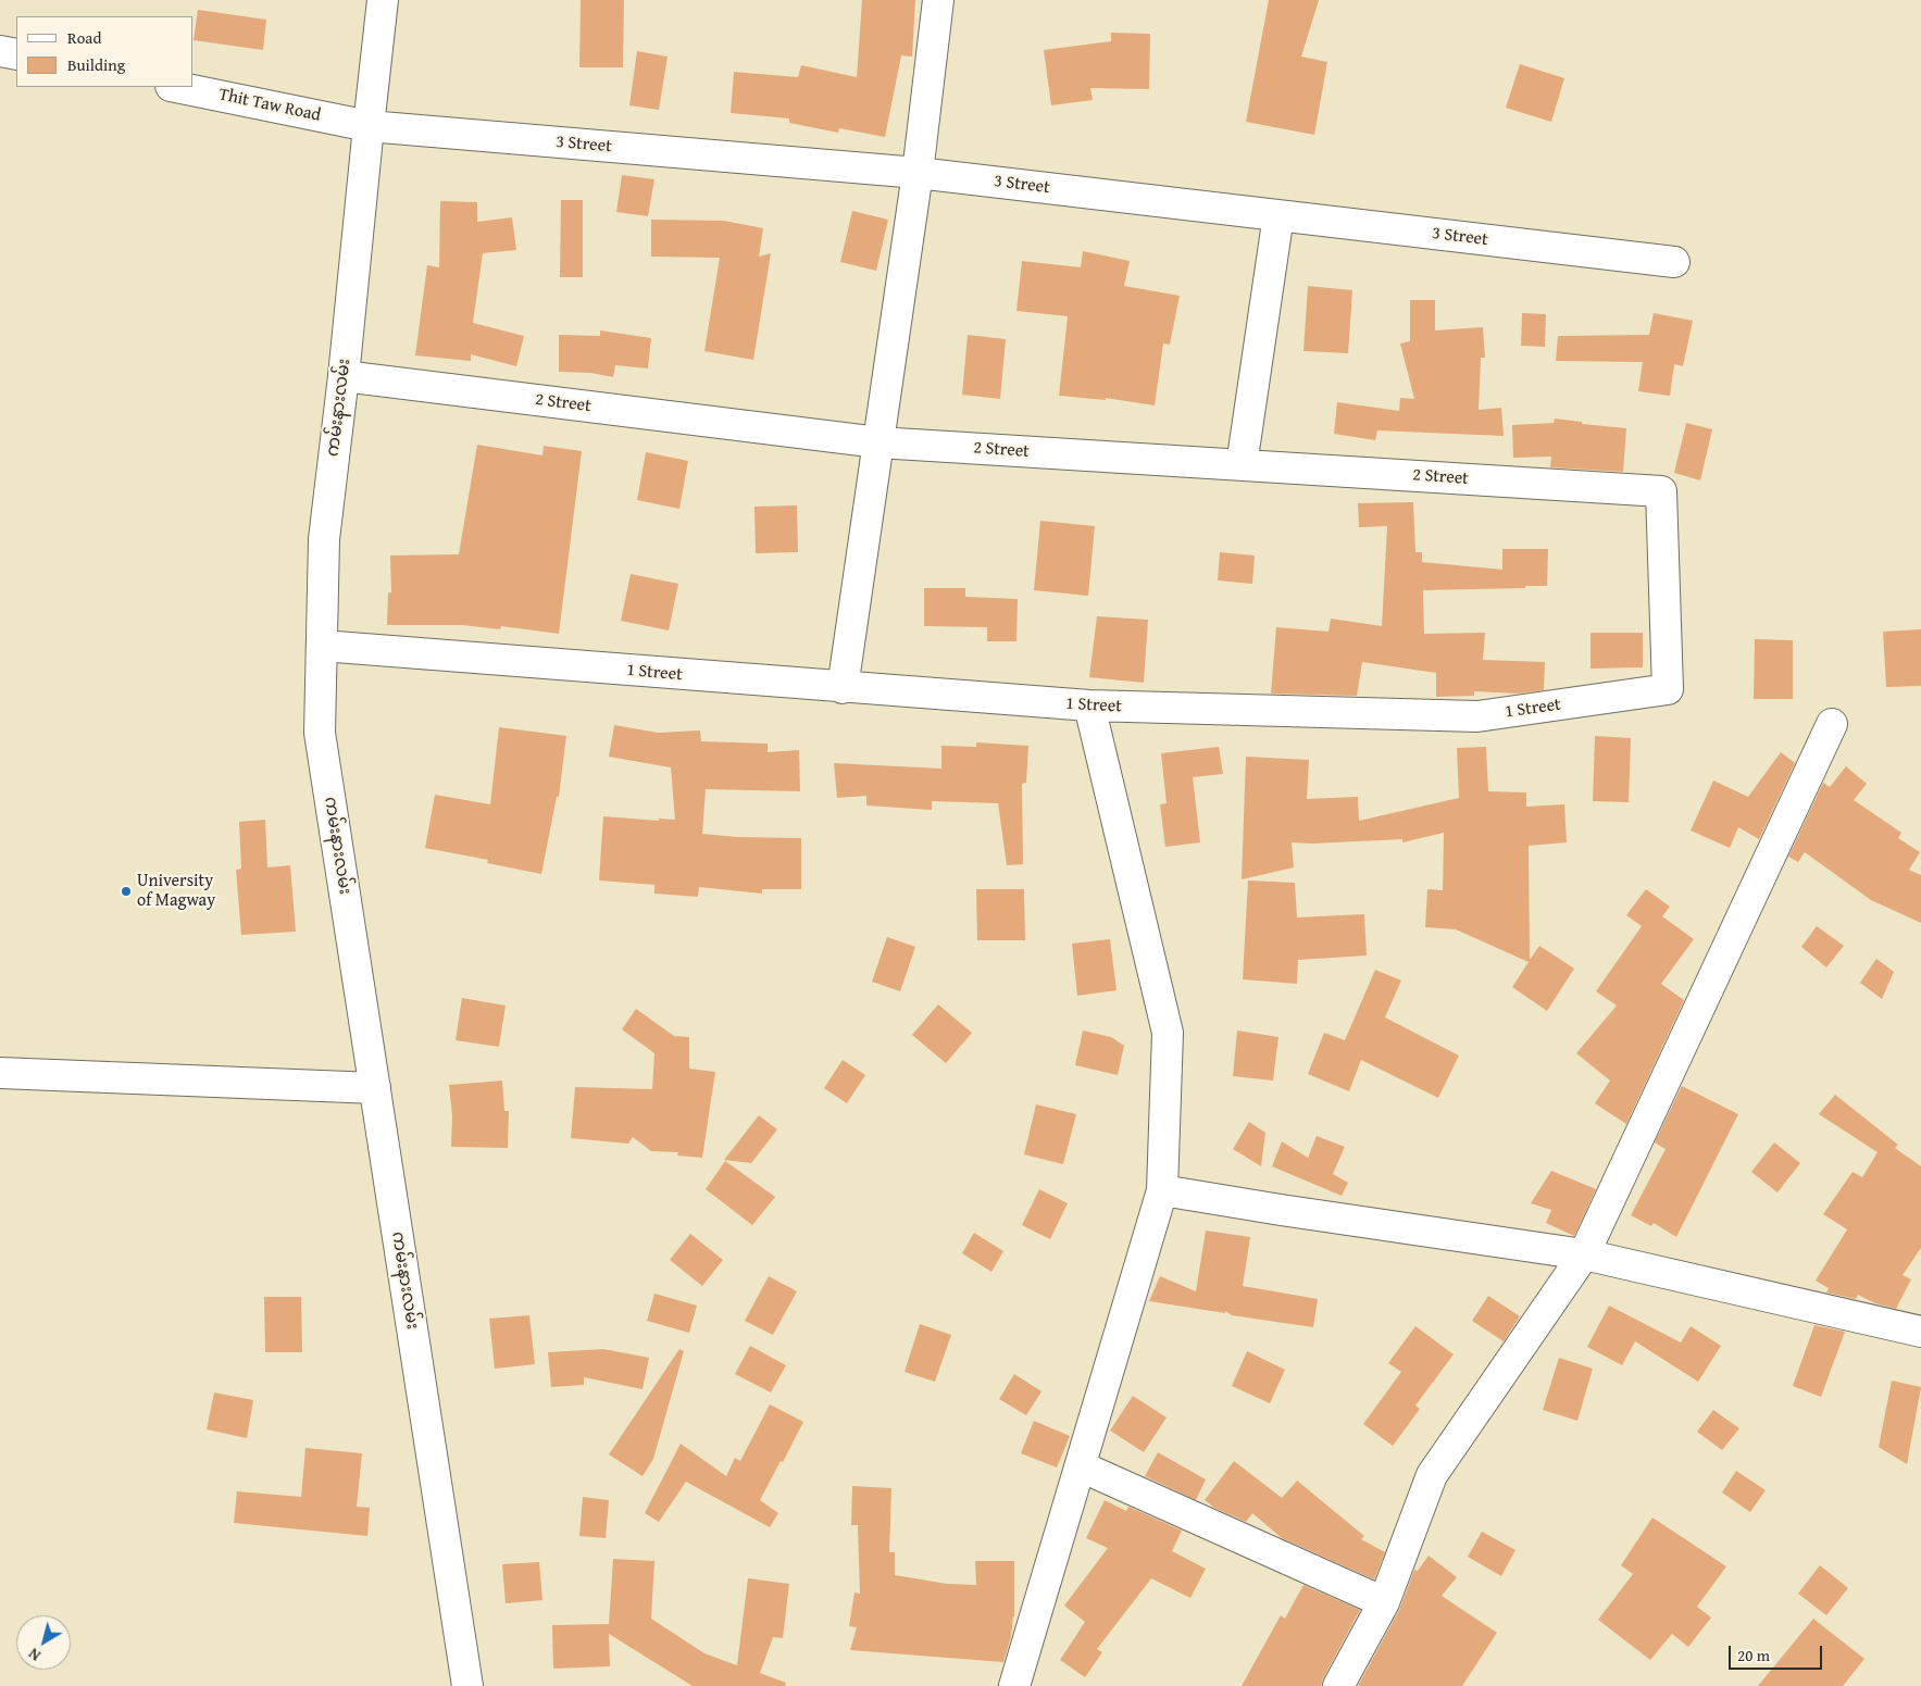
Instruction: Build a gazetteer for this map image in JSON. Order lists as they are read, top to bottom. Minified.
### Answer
{"streets":{"street":["Thit Taw Road","3 Street","2 Street","ကမ်းနားလမ်း","1 Street"]},"crossings":[["Thit Taw Road","3 Street"],["Thit Taw Road","ကမ်းနားလမ်း"],["3 Street","ကမ်းနားလမ်း"],["2 Street","ကမ်းနားလမ်း"],["2 Street","1 Street"],["ကမ်းနားလမ်း","1 Street"]],"places":["University of Magway"],"legend":["Road","Building"],"scale_bar":"20 m","north":"bottom left"}
